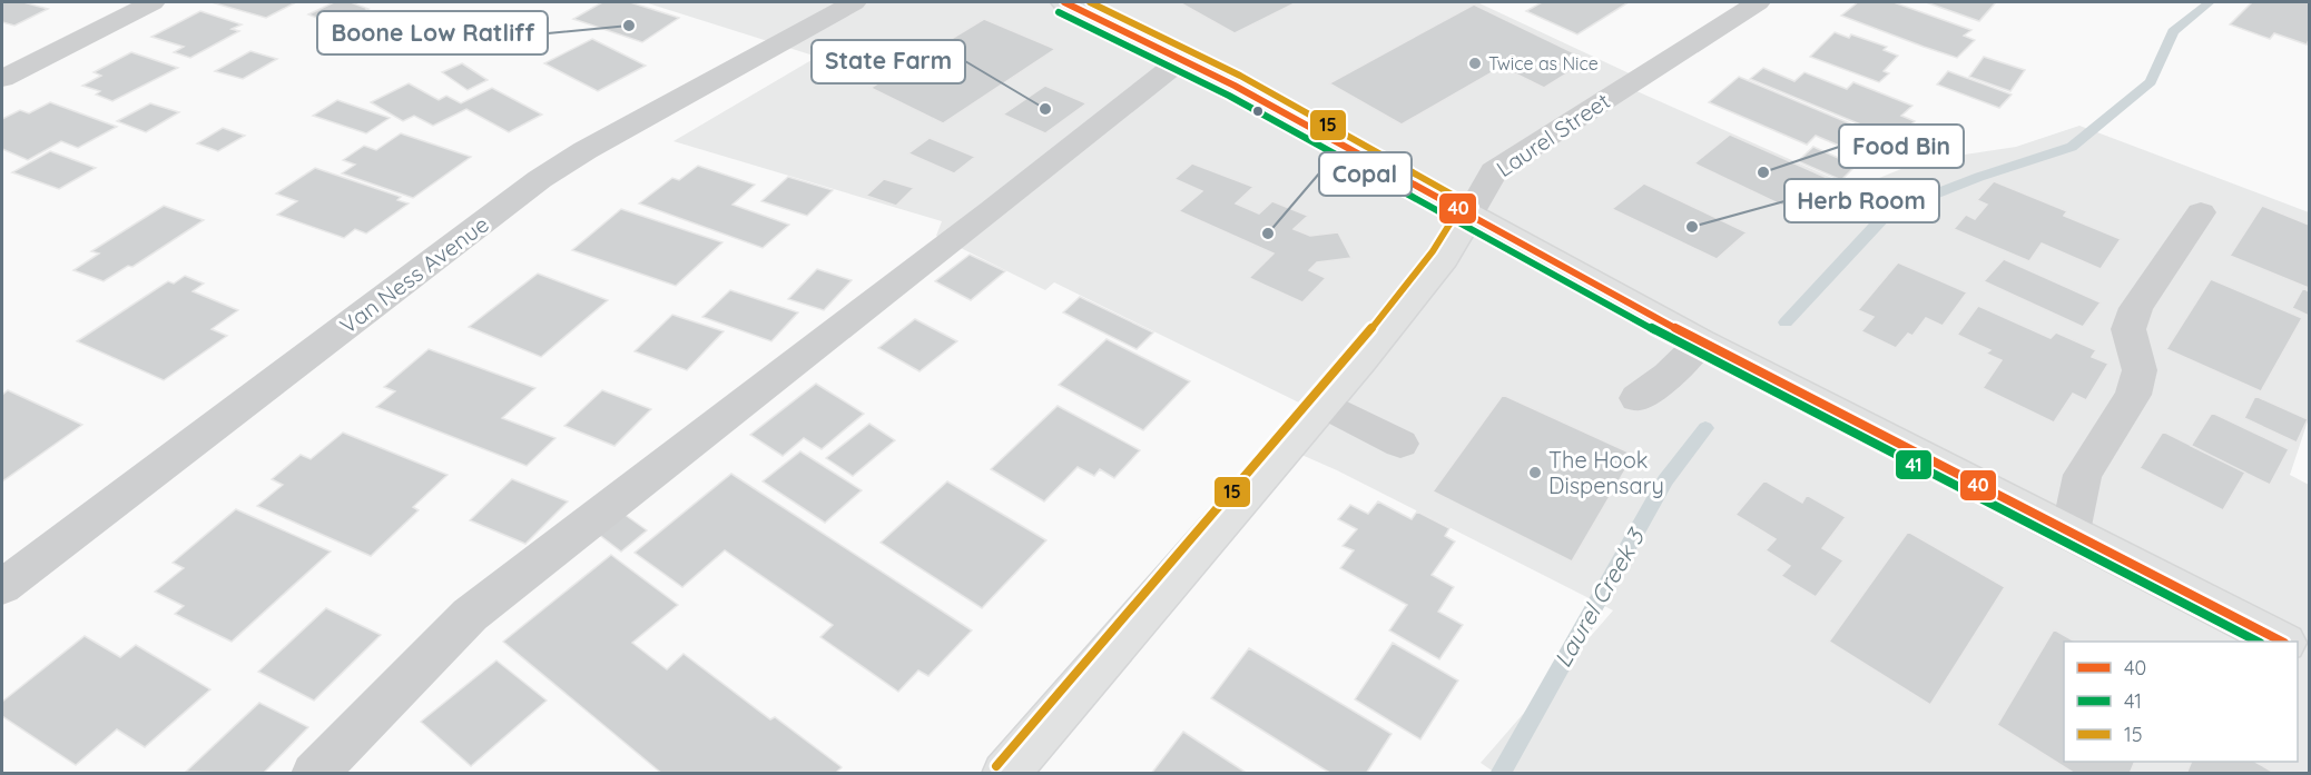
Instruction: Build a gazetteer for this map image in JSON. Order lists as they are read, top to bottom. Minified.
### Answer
{"streets":{"main road":["Laurel Street"],"street":["Van Ness Avenue"]},"water":["Laurel Creek 3"],"places":["Boone Low Ratliff","Twice as Nice","State Farm","Food Bin","Herb Room","Copal","The Hook Dispensary"],"lines":["transit line 40","transit line 15","transit line 41"],"legend":["40","41","15"]}
